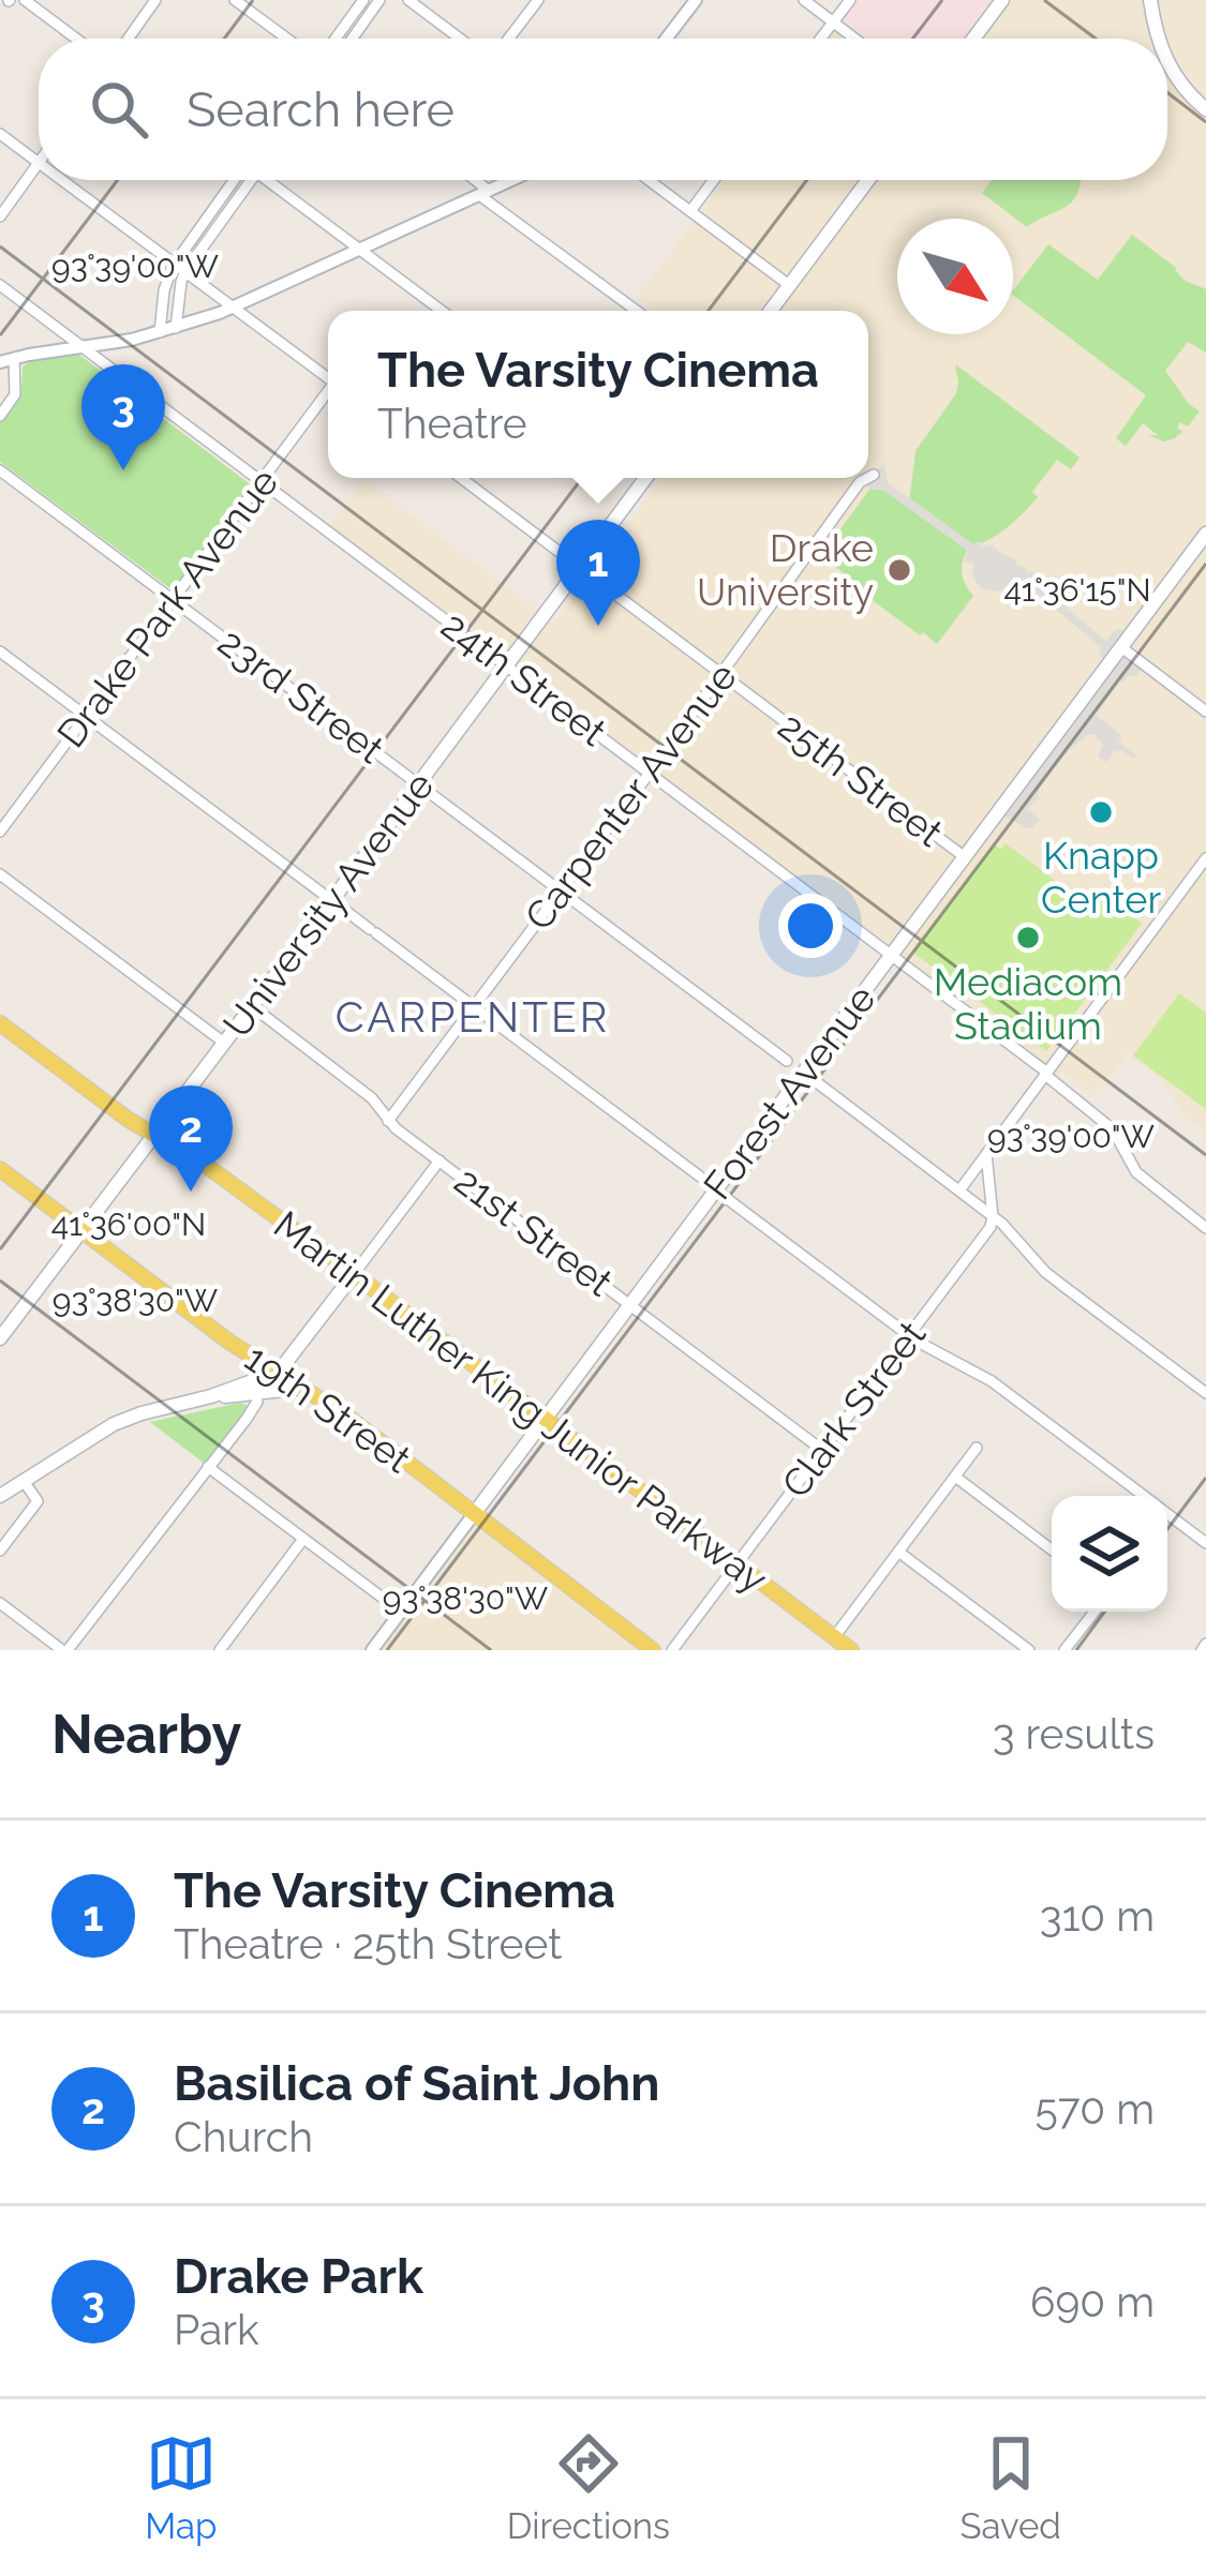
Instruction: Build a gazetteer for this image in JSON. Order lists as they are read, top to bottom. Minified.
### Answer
{"streets":{"main road":["University Avenue","Forest Avenue","Martin Luther King Junior Parkway","19th Street"],"street":["Drake Park Avenue","24th Street","23rd Street","25th Street","Carpenter Avenue","21st Street","Clark Street"]},"crossings":[["Drake Park Avenue","24th Street"],["Drake Park Avenue","23rd Street"],["24th Street","Carpenter Avenue"],["24th Street","University Avenue"],["24th Street","Forest Avenue"],["23rd Street","Carpenter Avenue"],["23rd Street","University Avenue"],["25th Street","Carpenter Avenue"],["25th Street","University Avenue"],["25th Street","Forest Avenue"],["Carpenter Avenue","21st Street"],["University Avenue","21st Street"],["University Avenue","Martin Luther King Junior Parkway"],["University Avenue","19th Street"],["Forest Avenue","21st Street"],["Forest Avenue","Martin Luther King Junior Parkway"],["Forest Avenue","19th Street"],["21st Street","Clark Street"],["Martin Luther King Junior Parkway","Clark Street"]],"districts":["CARPENTER"],"places":["Drake University","Knapp Center","Mediacom Stadium"],"north":"bottom right","page":{"search":"Search here","popup":["The Varsity Cinema","Theatre"],"pins":["3","1","2"],"heading":["Nearby","3 results"],"list":[{"mark":"1","name":"The Varsity Cinema","note":"Theatre · 25th Street","value":"310 m"},{"mark":"2","name":"Basilica of Saint John","note":"Church","value":"570 m"},{"mark":"3","name":"Drake Park","note":"Park","value":"690 m"}],"nav":["Map","Directions","Saved"]},"coordinates":["93°39'00\"W","41°36'15\"N","41°36'00\"N","93°38'30\"W"]}
